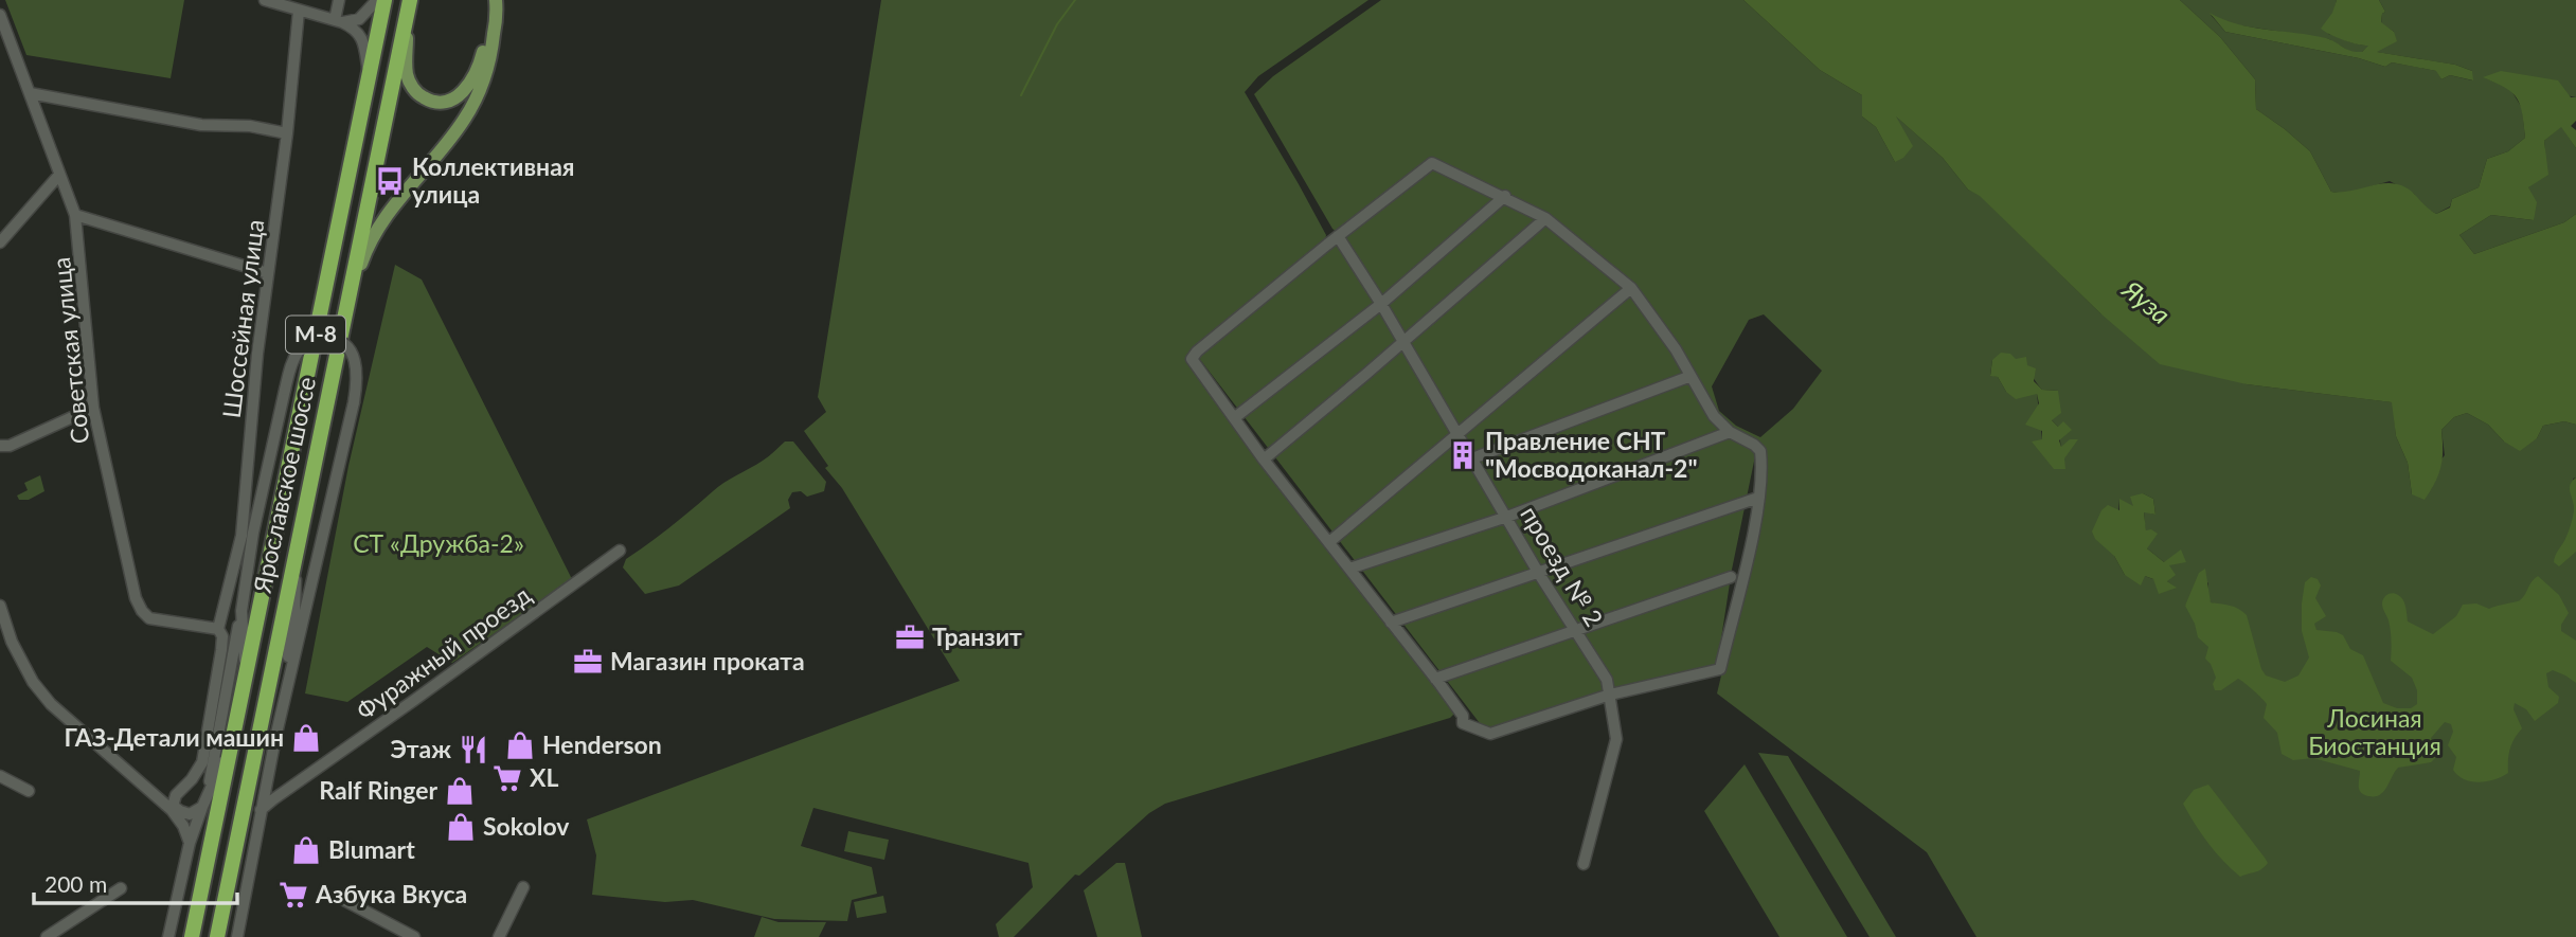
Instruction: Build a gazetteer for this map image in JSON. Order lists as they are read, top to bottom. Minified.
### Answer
{"streets":{"highway":["М-8","Ярославское шоссе"],"street":["Шоссейная улица","Советская улица","проезд № 2","Фуражный проезд"]},"crossings":[["Шоссейная улица","Советская улица"]],"water":["Яуза"],"parks":["СТ «Дружба-2»","Лосиная Биостанция"],"places":{"bus stop":["Коллективная улица"],"building":["Правление СНТ \"Мосводоканал-2\""],"office":["Транзит","Магазин проката"],"shop":["ГАЗ-Детали машин","Henderson","Ralf Ringer","Sokolov","Blumart"],"restaurant":["Этаж"],"supermarket":["XL","Азбука Вкуса"]},"scale_bar":"200 m"}
